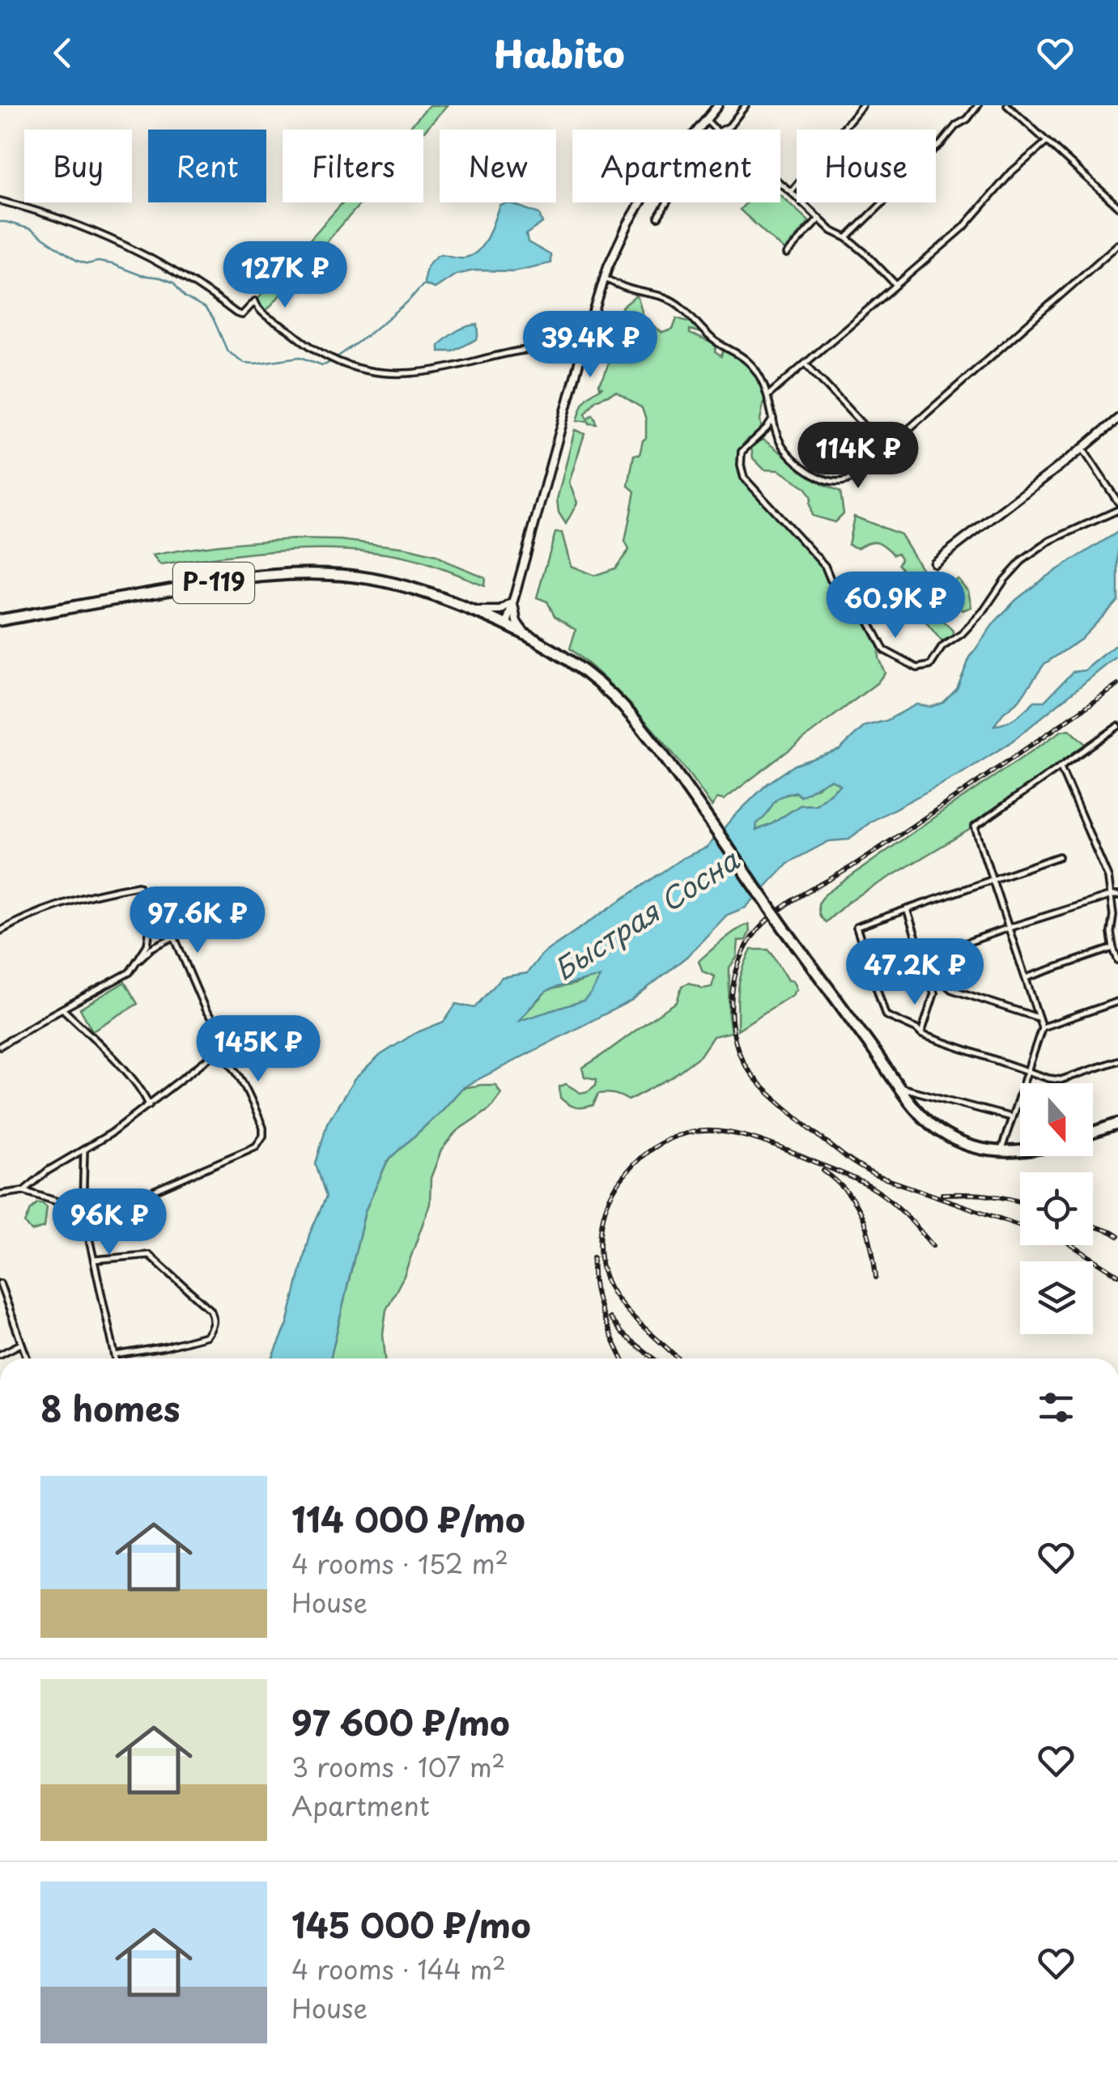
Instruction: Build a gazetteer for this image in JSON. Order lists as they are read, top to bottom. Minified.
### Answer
{"streets":{"highway":["Р-119"]},"water":["Быстрая Сосна"],"north":"bottom","page":{"header":"Habito","chip":["Buy","Rent","Filters","New","Apartment","House"],"price":["127K ₽","39.4K ₽","114K ₽","60.9K ₽","97.6K ₽","47.2K ₽","145K ₽","96K ₽"],"heading":"8 homes","list":[{"name":"114 000 ₽/mo","note":"4 rooms · 152 m² · House"},{"name":"97 600 ₽/mo","note":"3 rooms · 107 m² · Apartment"},{"name":"145 000 ₽/mo","note":"4 rooms · 144 m² · House"}]}}
